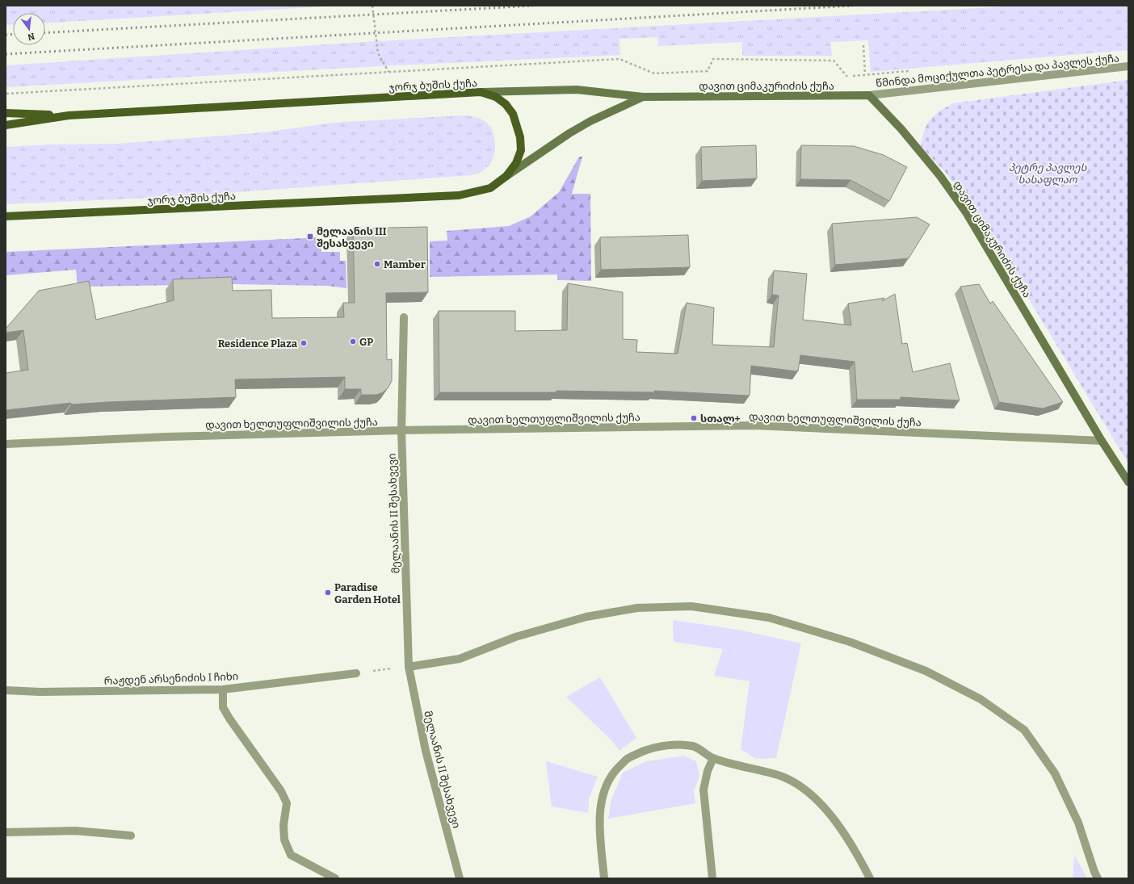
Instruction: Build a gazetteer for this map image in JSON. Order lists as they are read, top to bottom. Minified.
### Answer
{"streets":{"main road":["ჯორჯ ბუშის ქუჩა"],"street":["წმინდა მოციქულთა პეტრესა და პავლეს ქუჩა","დავით ციმაკურიძის ქუჩა","დავით ხელთუფლიშვილის ქუჩა","მელაანის II შესახვევი","რაჟდენ არსენიძის I ჩიხი"]},"crossings":[["წმინდა მოციქულთა პეტრესა და პავლეს ქუჩა","დავით ციმაკურიძის ქუჩა"],["ჯორჯ ბუშის ქუჩა","დავით ციმაკურიძის ქუჩა"],["დავით ციმაკურიძის ქუჩა","დავით ხელთუფლიშვილის ქუჩა"],["დავით ხელთუფლიშვილის ქუჩა","მელაანის II შესახვევი"]],"parks":["პეტრე პავლეს სასაფლაო"],"places":{"transit":["მელაანის III შესახვევი"],"other":["Mamber","GP","Residence Plaza","სთალ+","Paradise Garden Hotel"]},"north":"bottom"}
